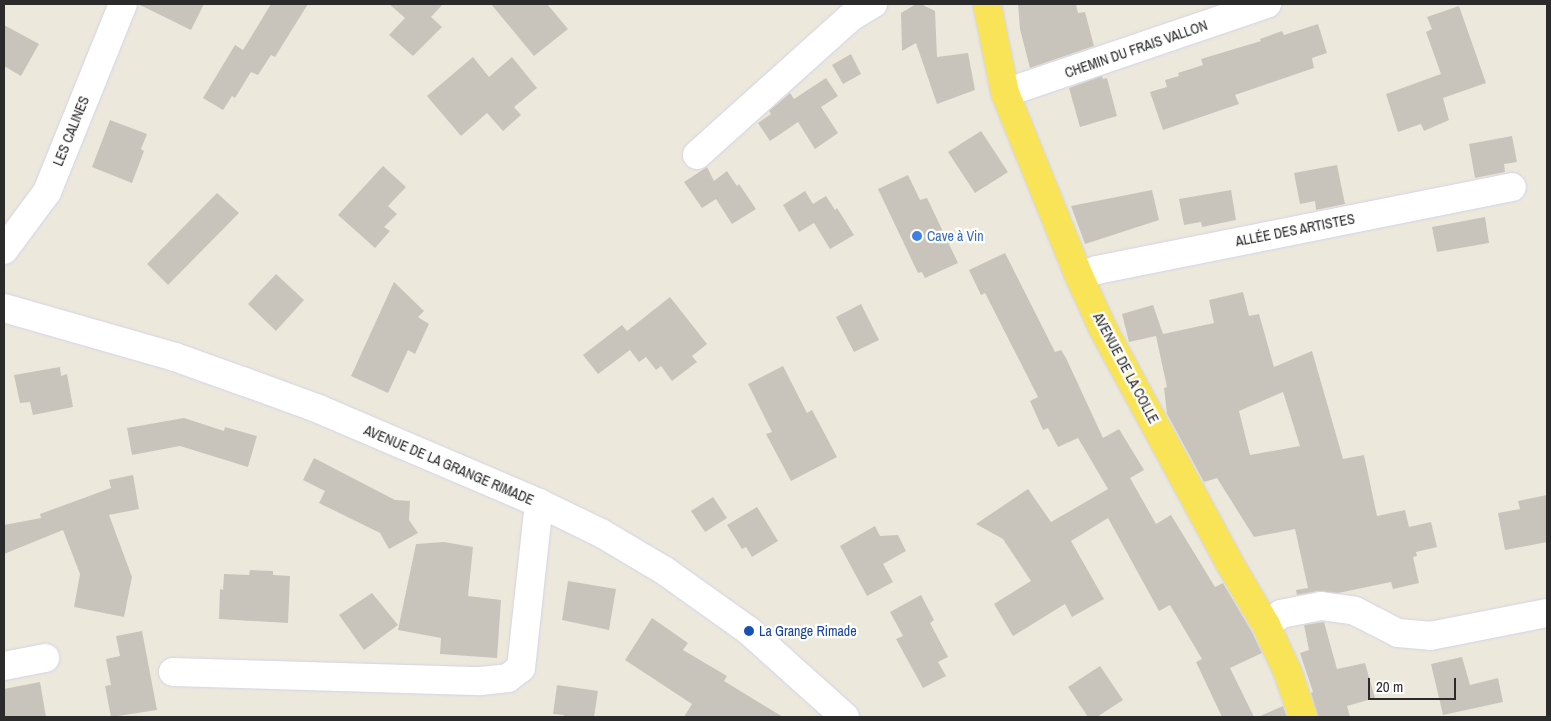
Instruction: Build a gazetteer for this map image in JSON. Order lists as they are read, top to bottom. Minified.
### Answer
{"streets":{"main road":["AVENUE DE LA COLLE"],"street":["CHEMIN DU FRAIS VALLON","LES CALINES","ALLÉE DES ARTISTES","AVENUE DE LA GRANGE RIMADE"]},"crossings":[["CHEMIN DU FRAIS VALLON","AVENUE DE LA COLLE"],["ALLÉE DES ARTISTES","AVENUE DE LA COLLE"]],"places":["Cave à Vin","La Grange Rimade"],"scale_bar":"20 m"}
